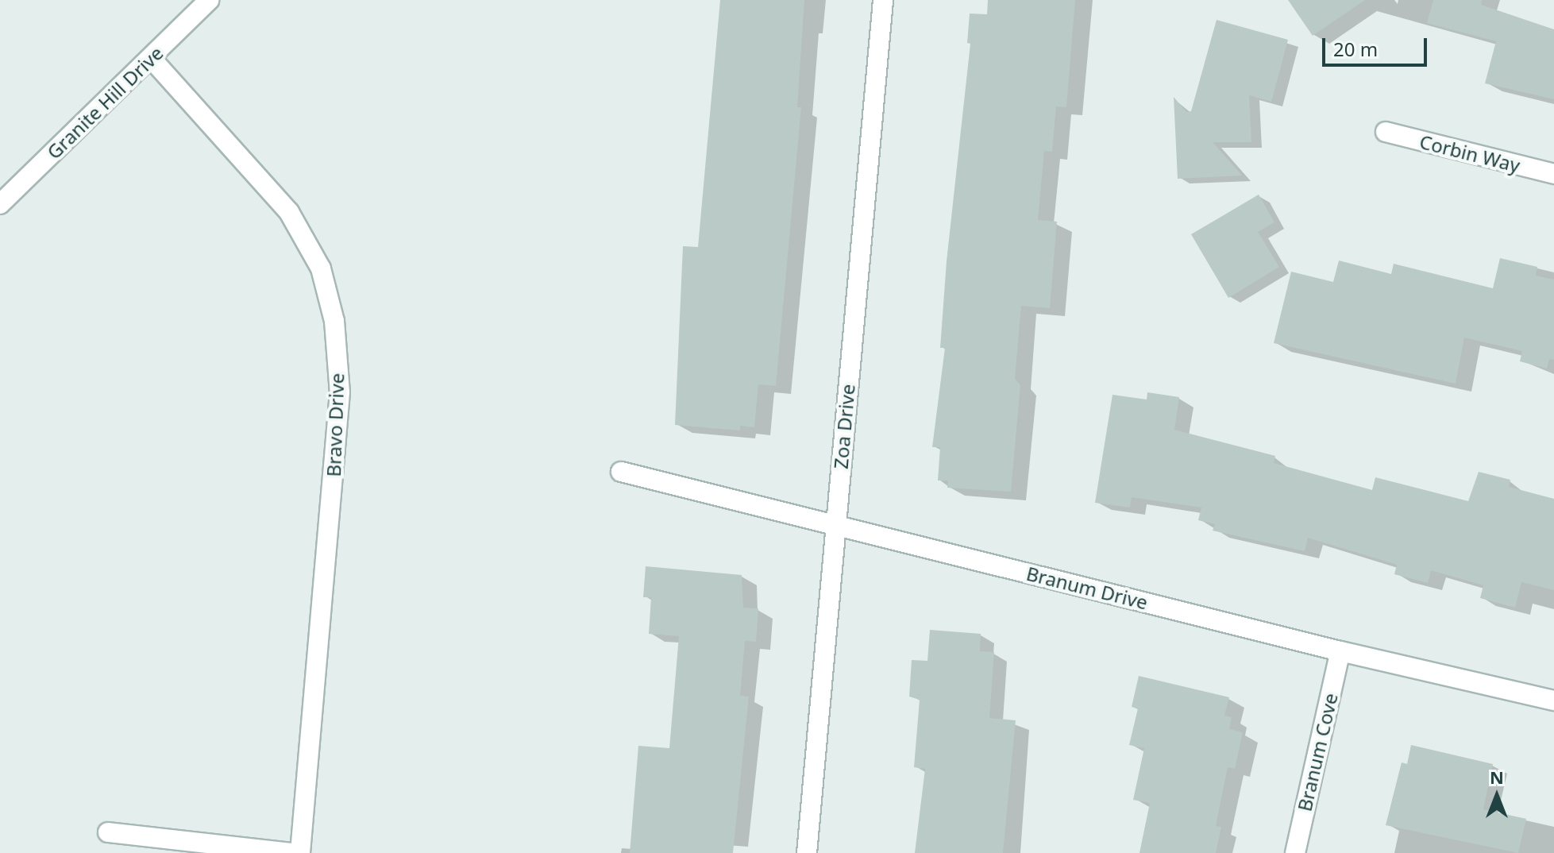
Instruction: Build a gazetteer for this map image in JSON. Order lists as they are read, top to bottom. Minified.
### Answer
{"streets":{"street":["Granite Hill Drive","Corbin Way","Bravo Drive","Zoa Drive","Branum Drive","Branum Cove"]},"crossings":[["Granite Hill Drive","Bravo Drive"],["Zoa Drive","Branum Drive"],["Branum Drive","Branum Cove"]],"scale_bar":"20 m","north":"top"}
